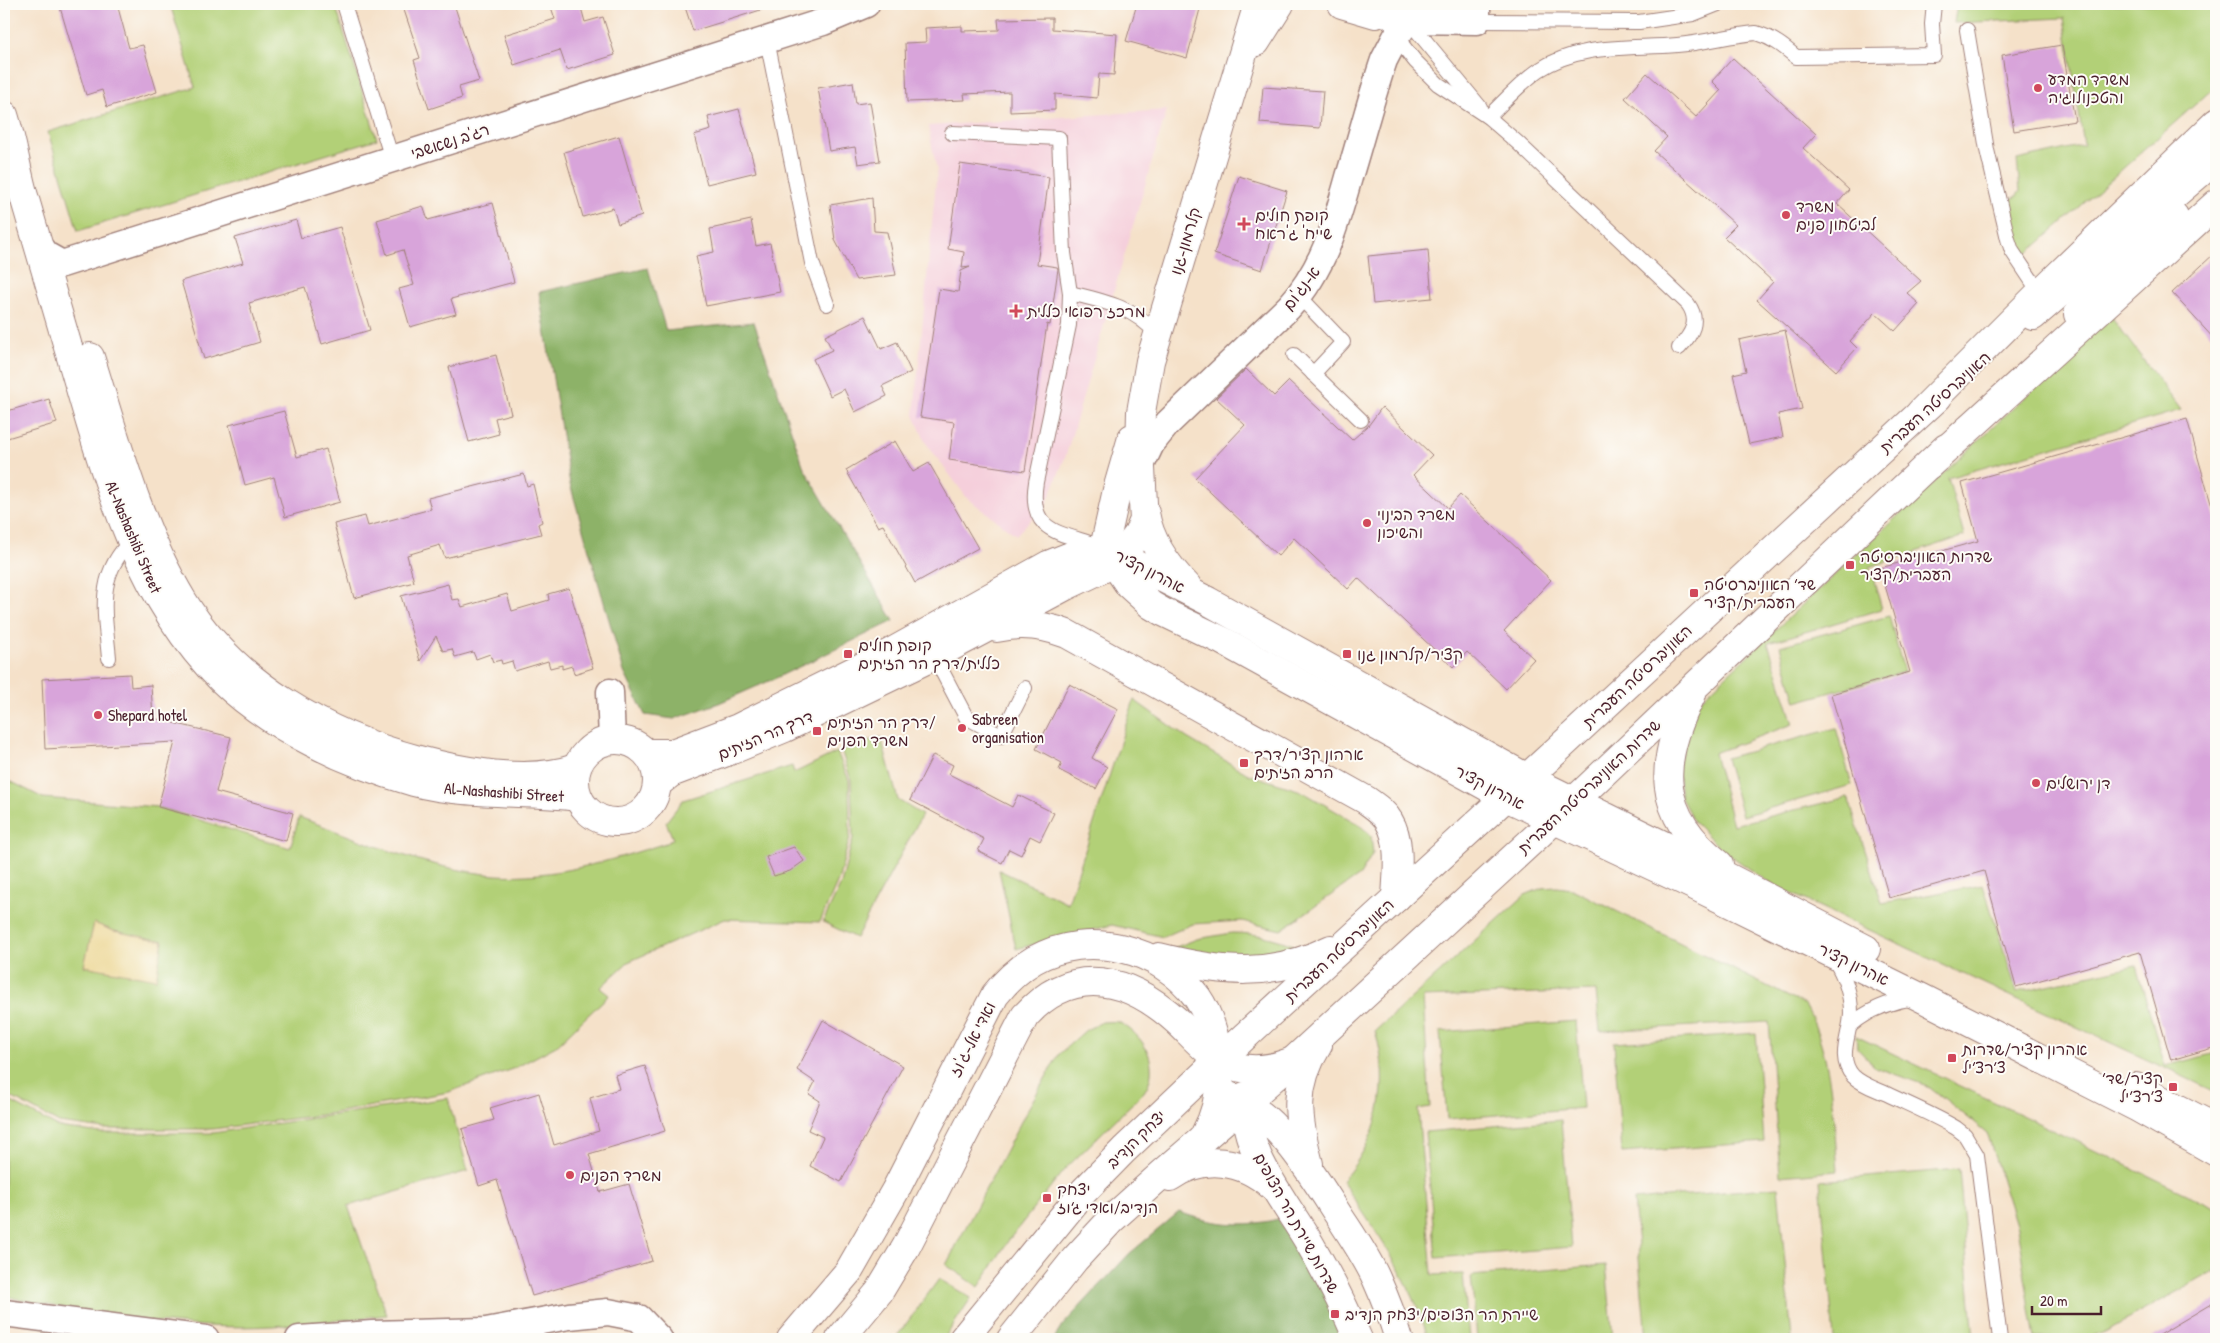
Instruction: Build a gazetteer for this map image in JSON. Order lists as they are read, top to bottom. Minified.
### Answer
{"streets":{"main road":["קלרמון-גנו","האוניברסיטה העברית","Al-Nashashibi Street","אהרון קציר","דרך הר הזיתים","שדרות האוניברסיטה העברית","ואדי אל-ג'וז","יצחק הנדיב","שדרות שיירת הר הצופים"],"street":["רג'ב נשאשבי","א-נג'ום"]},"crossings":[["רג'ב נשאשבי","Al-Nashashibi Street"],["קלרמון-גנו","א-נג'ום"],["קלרמון-גנו","אהרון קציר"],["קלרמון-גנו","דרך הר הזיתים"],["האוניברסיטה העברית","אהרון קציר"],["האוניברסיטה העברית","ואדי אל-ג'וז"],["האוניברסיטה העברית","יצחק הנדיב"],["האוניברסיטה העברית","שדרות שיירת הר הצופים"],["Al-Nashashibi Street","דרך הר הזיתים"],["אהרון קציר","דרך הר הזיתים"],["אהרון קציר","שדרות האוניברסיטה העברית"],["שדרות האוניברסיטה העברית","שדרות שיירת הר הצופים"],["ואדי אל-ג'וז","יצחק הנדיב"],["ואדי אל-ג'וז","שדרות שיירת הר הצופים"],["יצחק הנדיב","שדרות שיירת הר הצופים"]],"places":{"other":["משרד המדע והטכנולוגיה","משרד לביטחון פנים","משרד הבינוי והשיכון","Shepard hotel","Sabreen organisation","דן ירושלים","משרד הפנים"],"health":["קופת חולים שייח' ג'ראח","מרכז רפואי כללית"],"transit":["שדרות האוניברסיטה העברית/קציר","שד׳ האוניברסיטה העברית/קציר","קופת חולים כללית/דרך הר הזיתים","קציר/קלרמון גנו","דרך הר הזיתים/ משרד הפנים","ארהון קציר/דרך הרב הזיתים","אהרון קציר/שדרות צ׳רצ׳יל","קציר/שד׳ צ׳רצ׳יל","יצחק הנדיב/ואדי ג׳וז","שיירת הר הצופים/יצחק הנדיב"]},"scale_bar":"20 m"}
